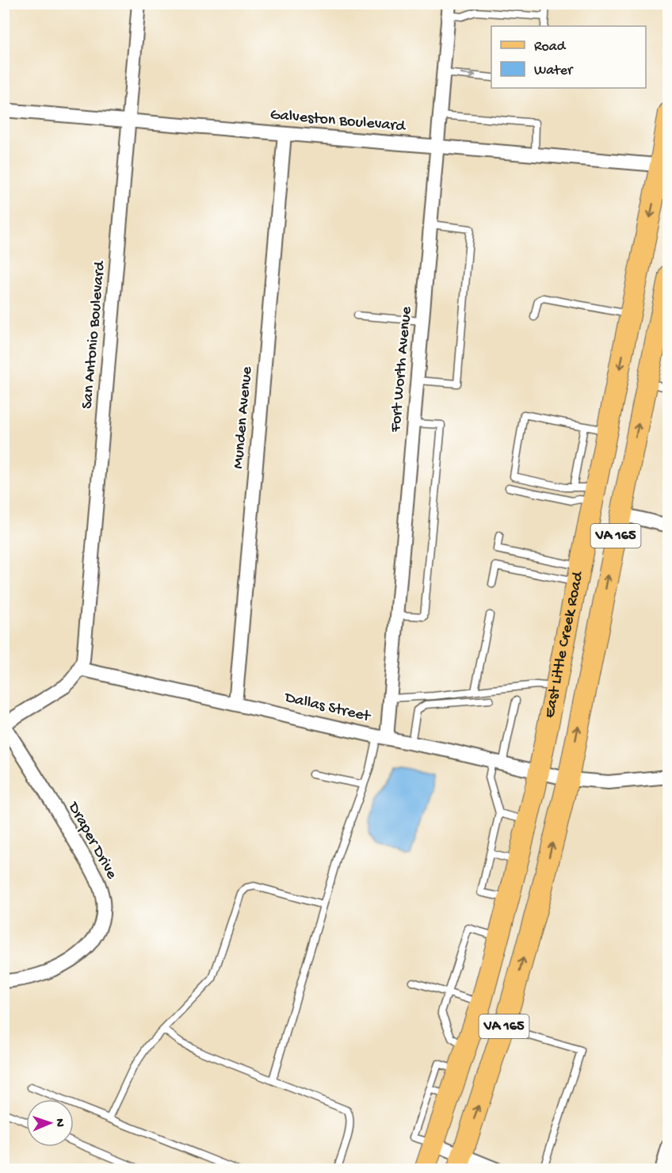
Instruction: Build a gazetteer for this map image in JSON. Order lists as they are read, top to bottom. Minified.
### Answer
{"streets":{"main road":["VA 165","East Little Creek Road"],"street":["Galveston Boulevard","San Antonio Boulevard","Fort Worth Avenue","Munden Avenue","Dallas Street","Draper Drive"]},"crossings":[["Galveston Boulevard","San Antonio Boulevard"],["Galveston Boulevard","Fort Worth Avenue"],["Galveston Boulevard","Munden Avenue"],["Galveston Boulevard","East Little Creek Road"],["San Antonio Boulevard","Dallas Street"],["Fort Worth Avenue","Dallas Street"],["Munden Avenue","Dallas Street"],["East Little Creek Road","Dallas Street"]],"legend":["Road","Water"],"north":"right"}
